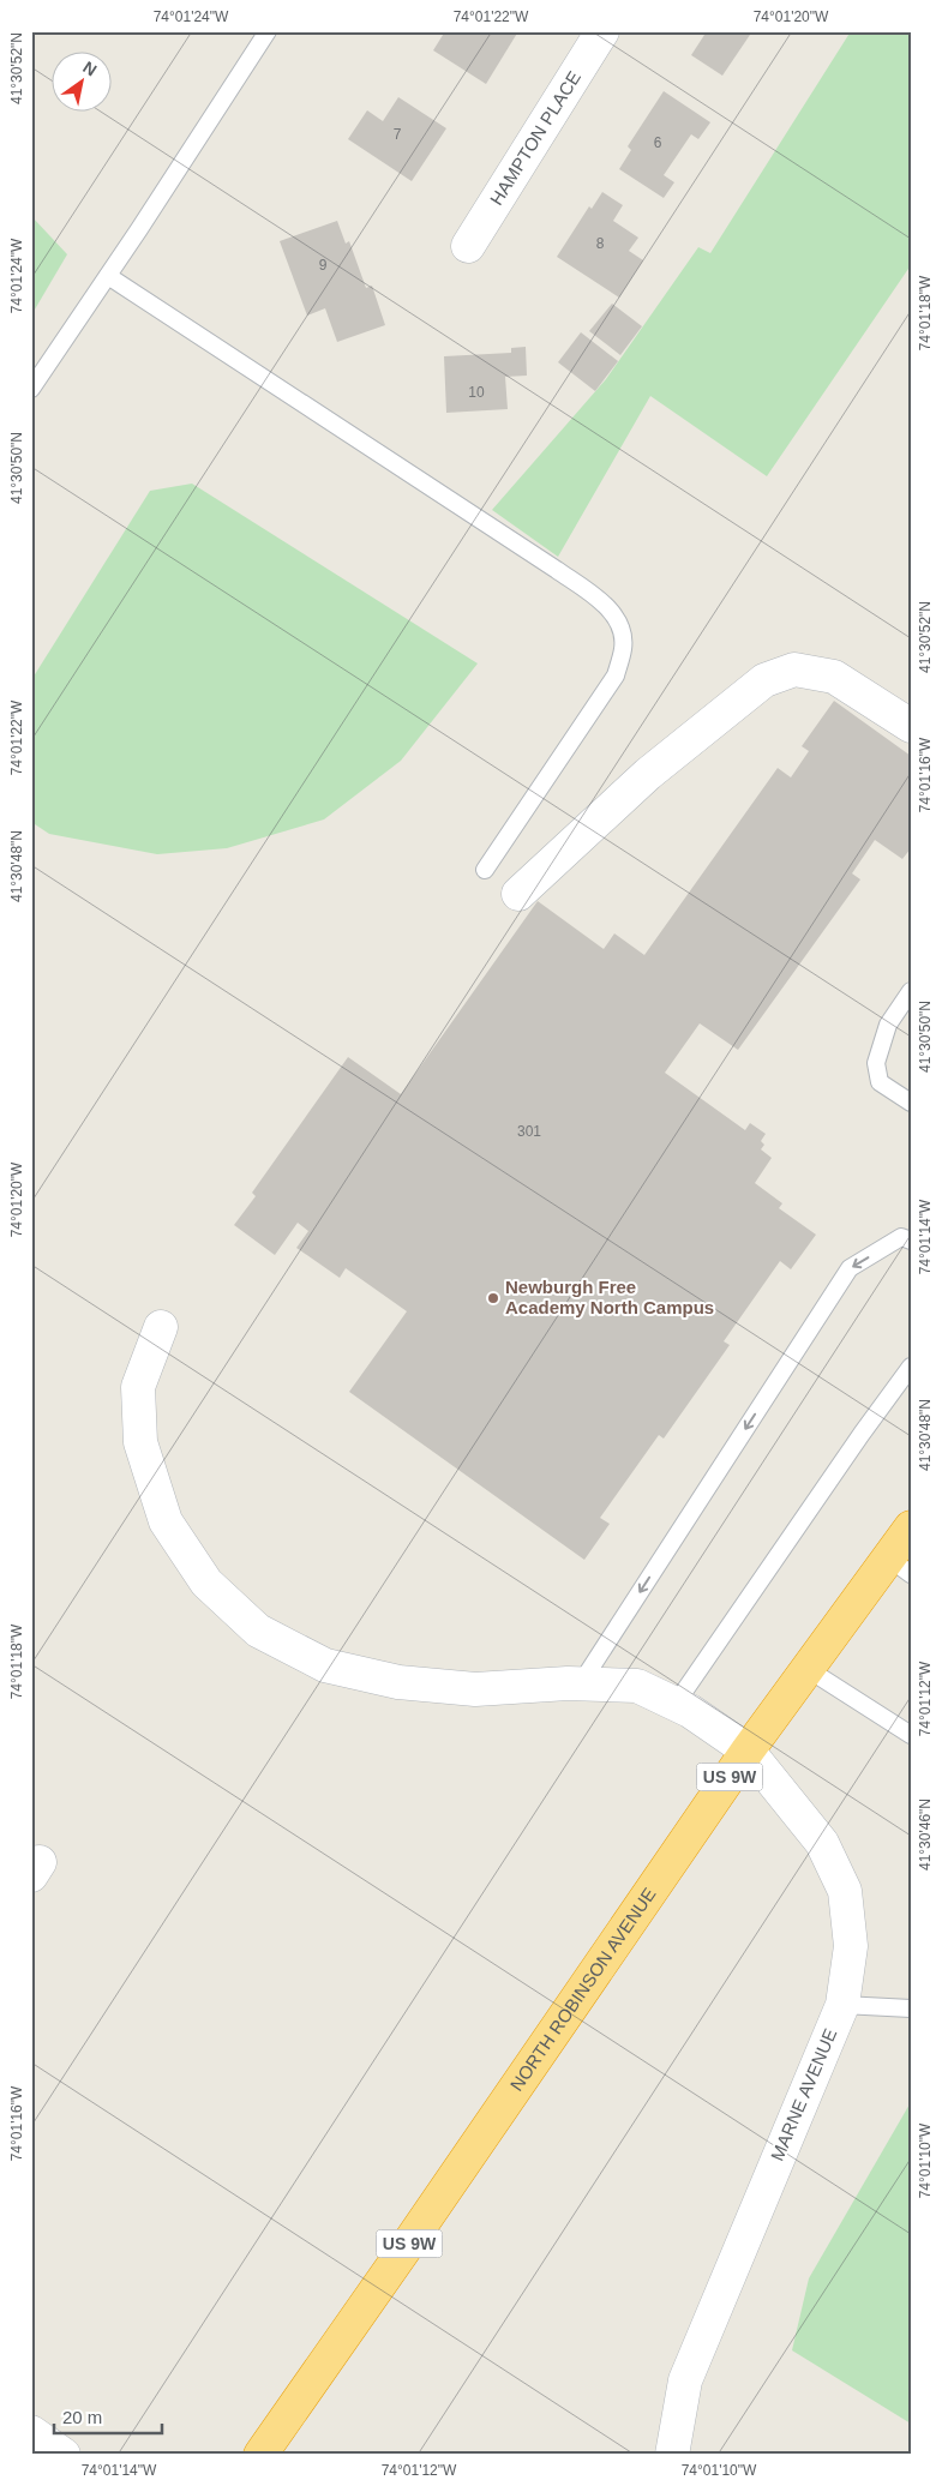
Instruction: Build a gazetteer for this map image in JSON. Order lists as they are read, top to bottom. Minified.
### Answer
{"streets":{"highway":["US 9W","NORTH ROBINSON AVENUE"],"street":["HAMPTON PLACE","MARNE AVENUE"]},"crossings":[["NORTH ROBINSON AVENUE","MARNE AVENUE"]],"places":["Newburgh Free Academy North Campus"],"house_numbers":["7","6","8","9","10","301"],"scale_bar":"20 m","north":"top right","coordinates":["74°01'24\"W","74°01'22\"W","74°01'20\"W","41°30'52\"N","74°01'18\"W","41°30'50\"N","74°01'16\"W","41°30'48\"N","74°01'14\"W","74°01'12\"W","41°30'46\"N","74°01'10\"W"]}
